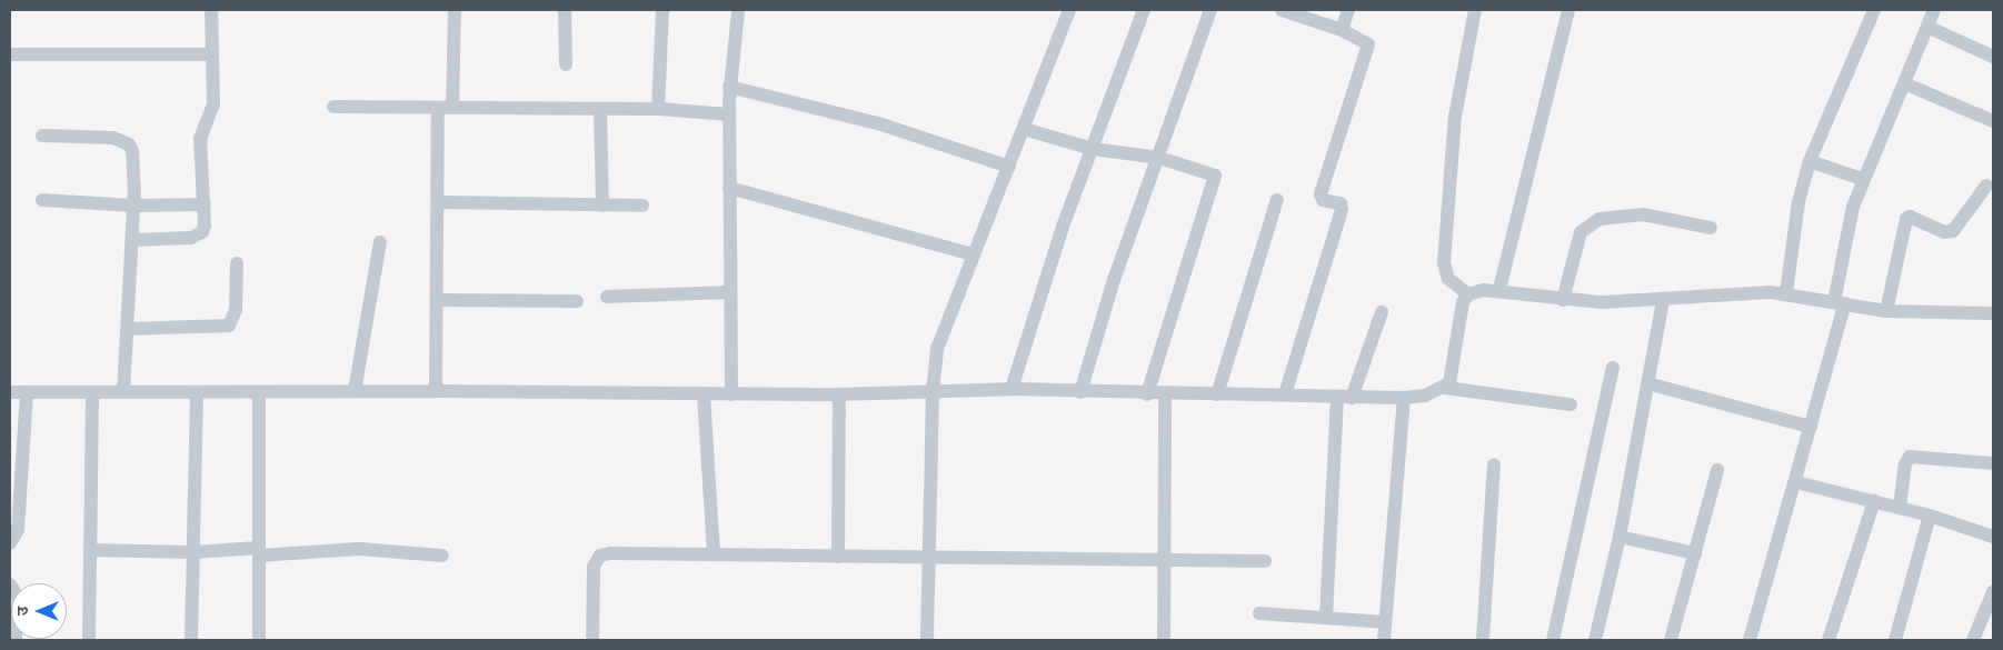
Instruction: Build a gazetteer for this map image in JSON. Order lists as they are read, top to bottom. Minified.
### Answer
{"north":"left"}
